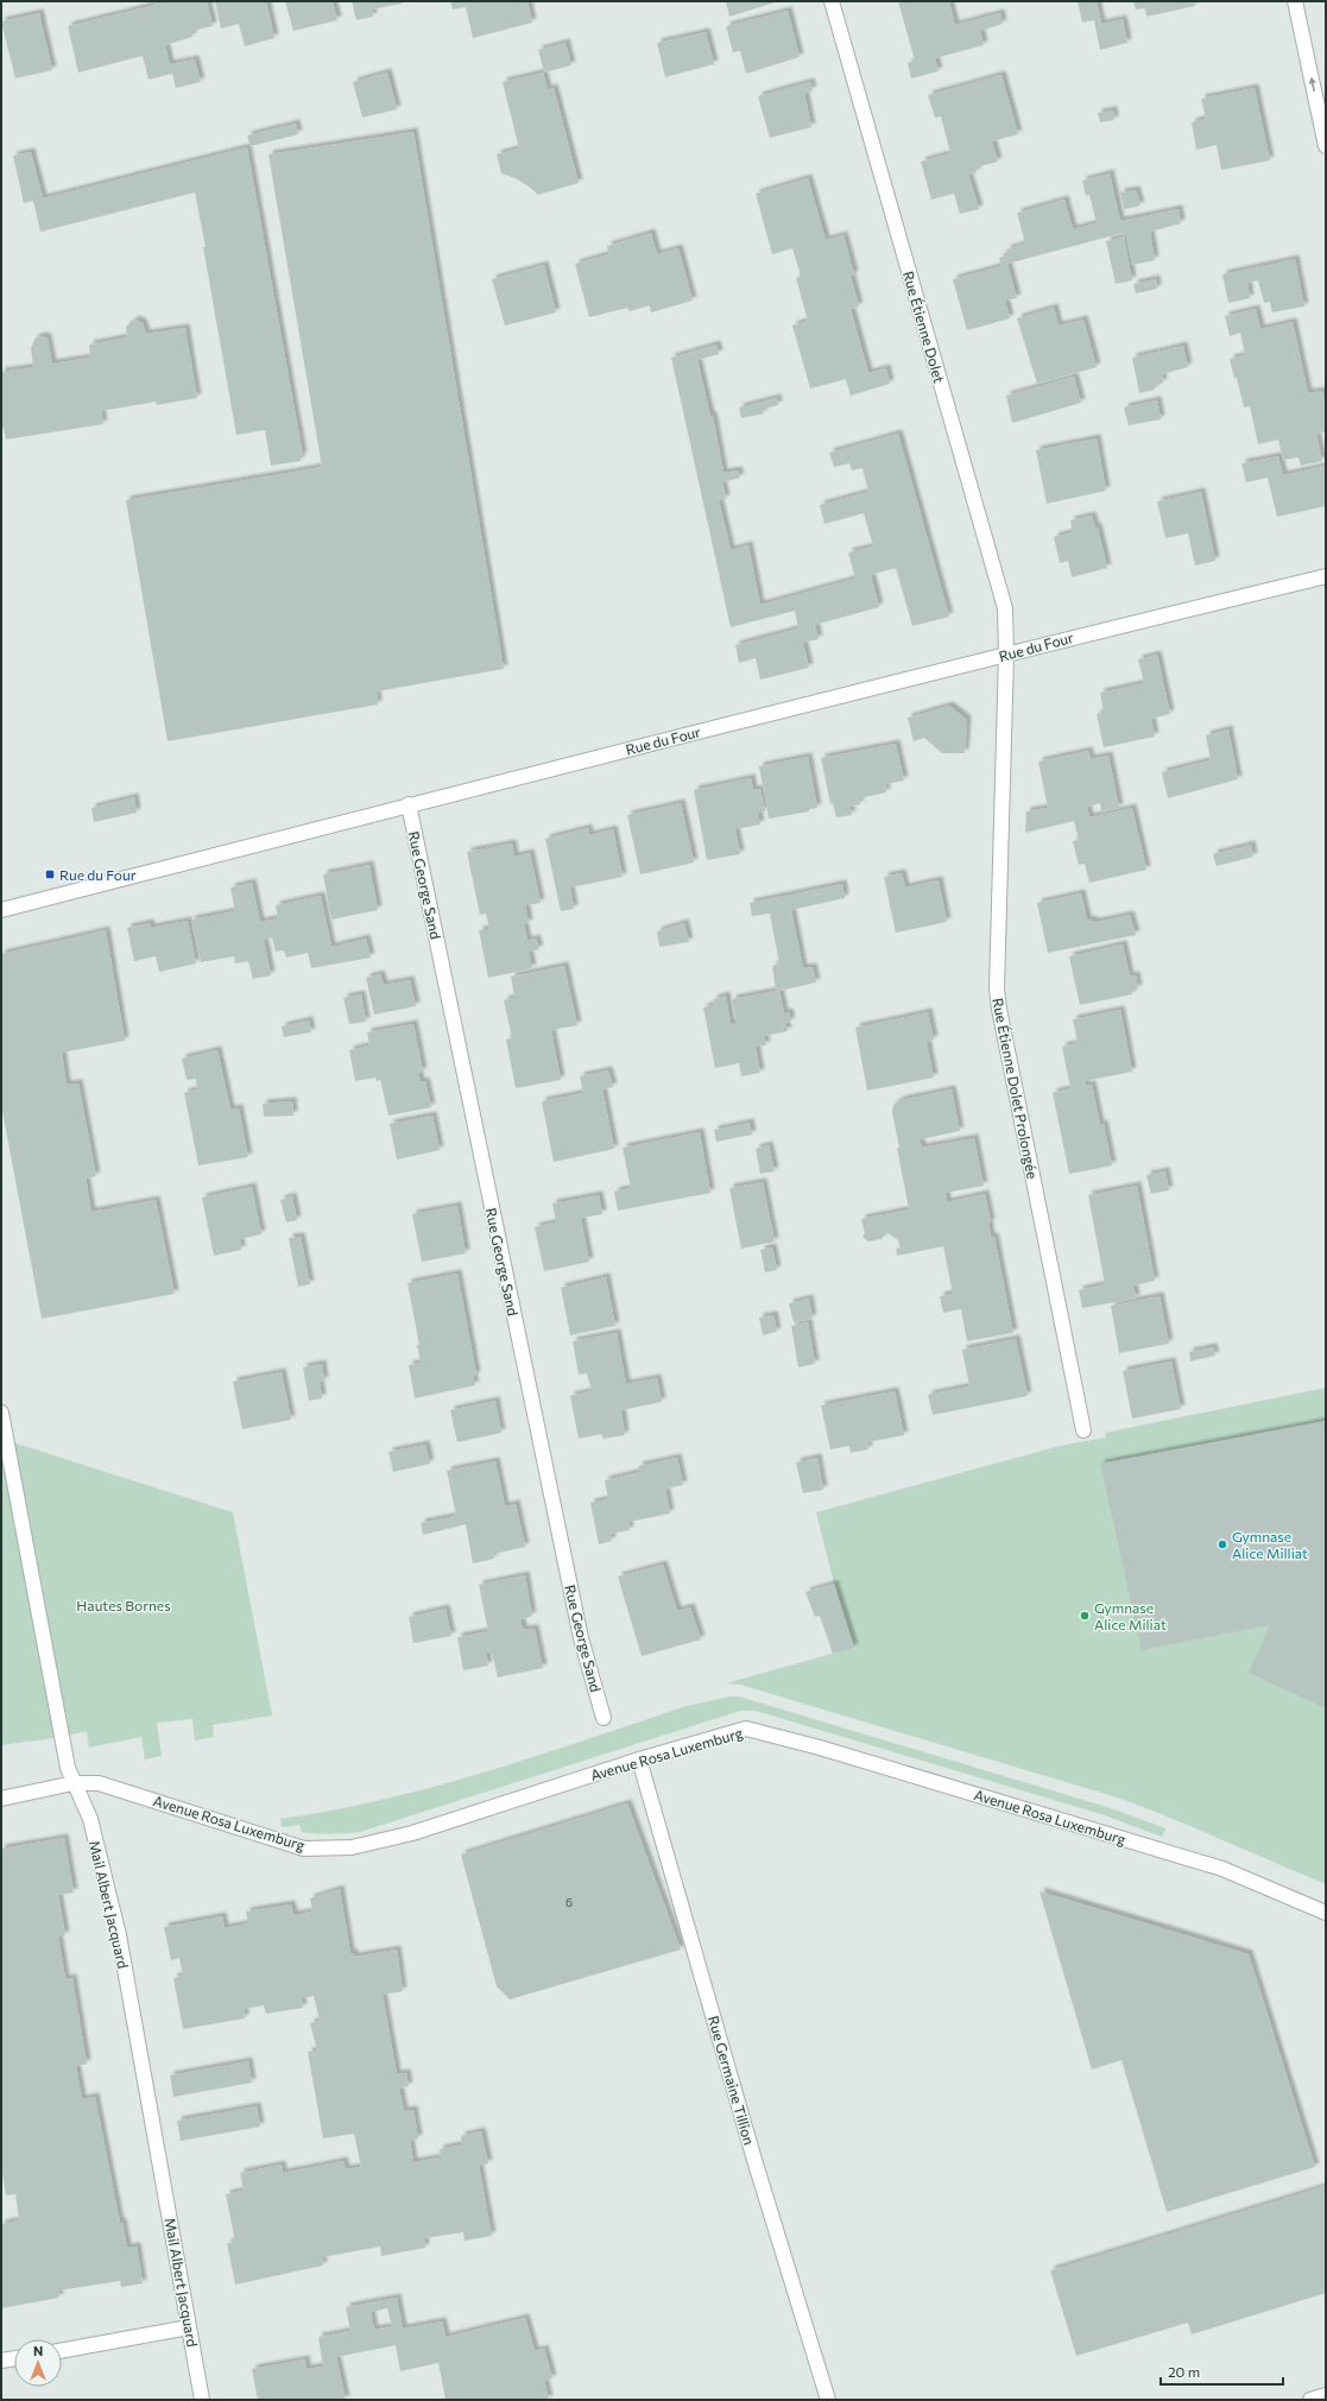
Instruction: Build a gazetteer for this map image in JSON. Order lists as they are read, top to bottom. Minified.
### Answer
{"streets":{"street":["Rue Étienne Dolet","Rue du Four","Rue George Sand","Rue Étienne Dolet Prolongée","Avenue Rosa Luxemburg","Mail Albert Jacquard","Rue Germaine Tillion"]},"crossings":[["Rue Étienne Dolet","Rue du Four"],["Rue Étienne Dolet","Rue Étienne Dolet Prolongée"],["Rue du Four","Rue George Sand"],["Rue du Four","Rue Étienne Dolet Prolongée"],["Avenue Rosa Luxemburg","Mail Albert Jacquard"],["Avenue Rosa Luxemburg","Rue Germaine Tillion"]],"parks":["Hautes Bornes"],"places":{"transit":["Rue du Four"],"other":["Gymnase Alice Milliat","Gymnase Alice Miliat"]},"house_numbers":["6"],"scale_bar":"20 m","north":"top"}
